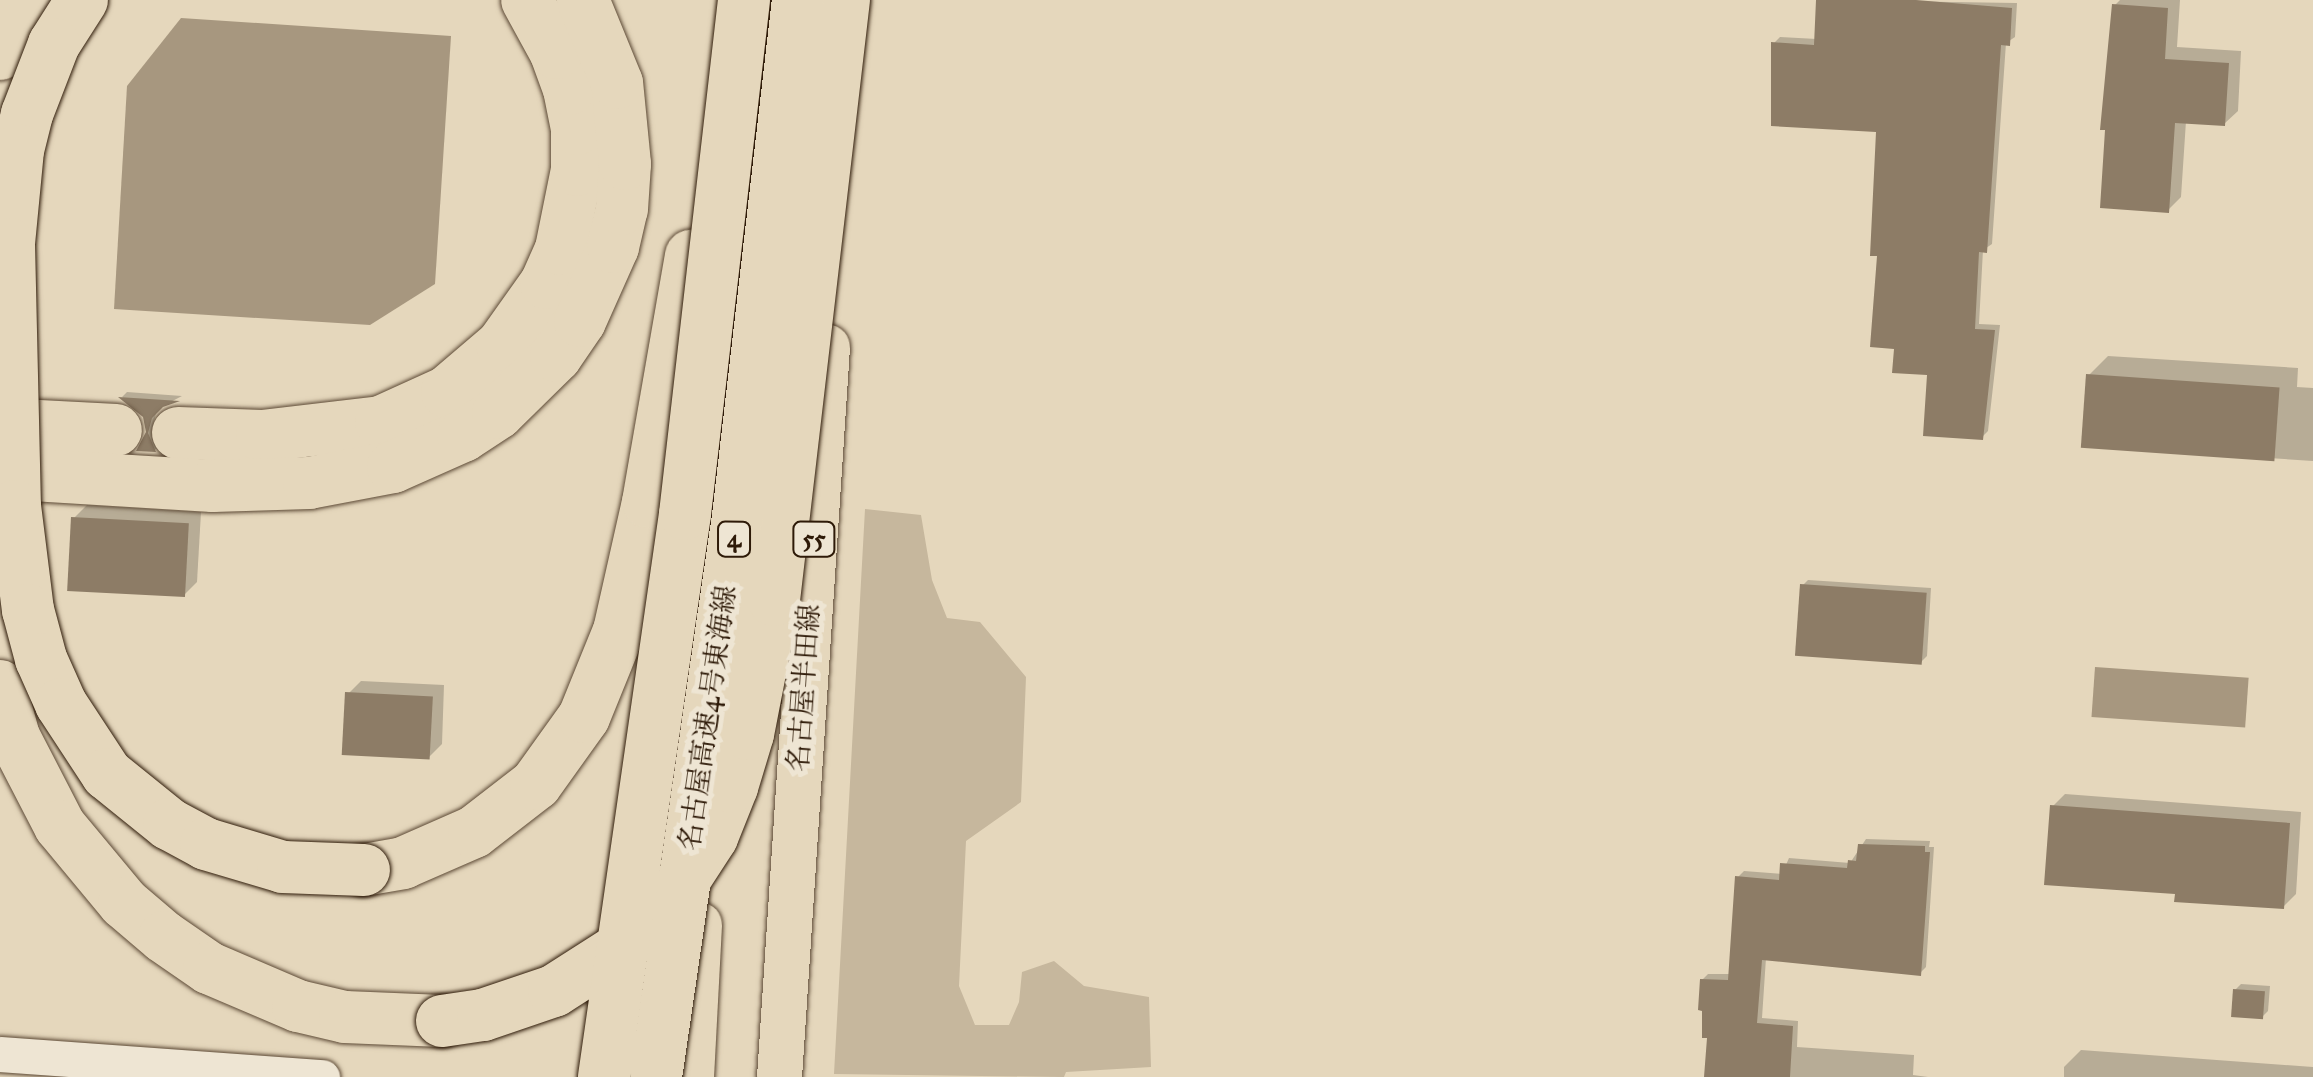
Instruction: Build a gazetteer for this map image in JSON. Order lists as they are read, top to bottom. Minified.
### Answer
{"streets":{"highway":["4","名古屋高速4号東海線"],"main road":["55","名古屋半田線"]}}
